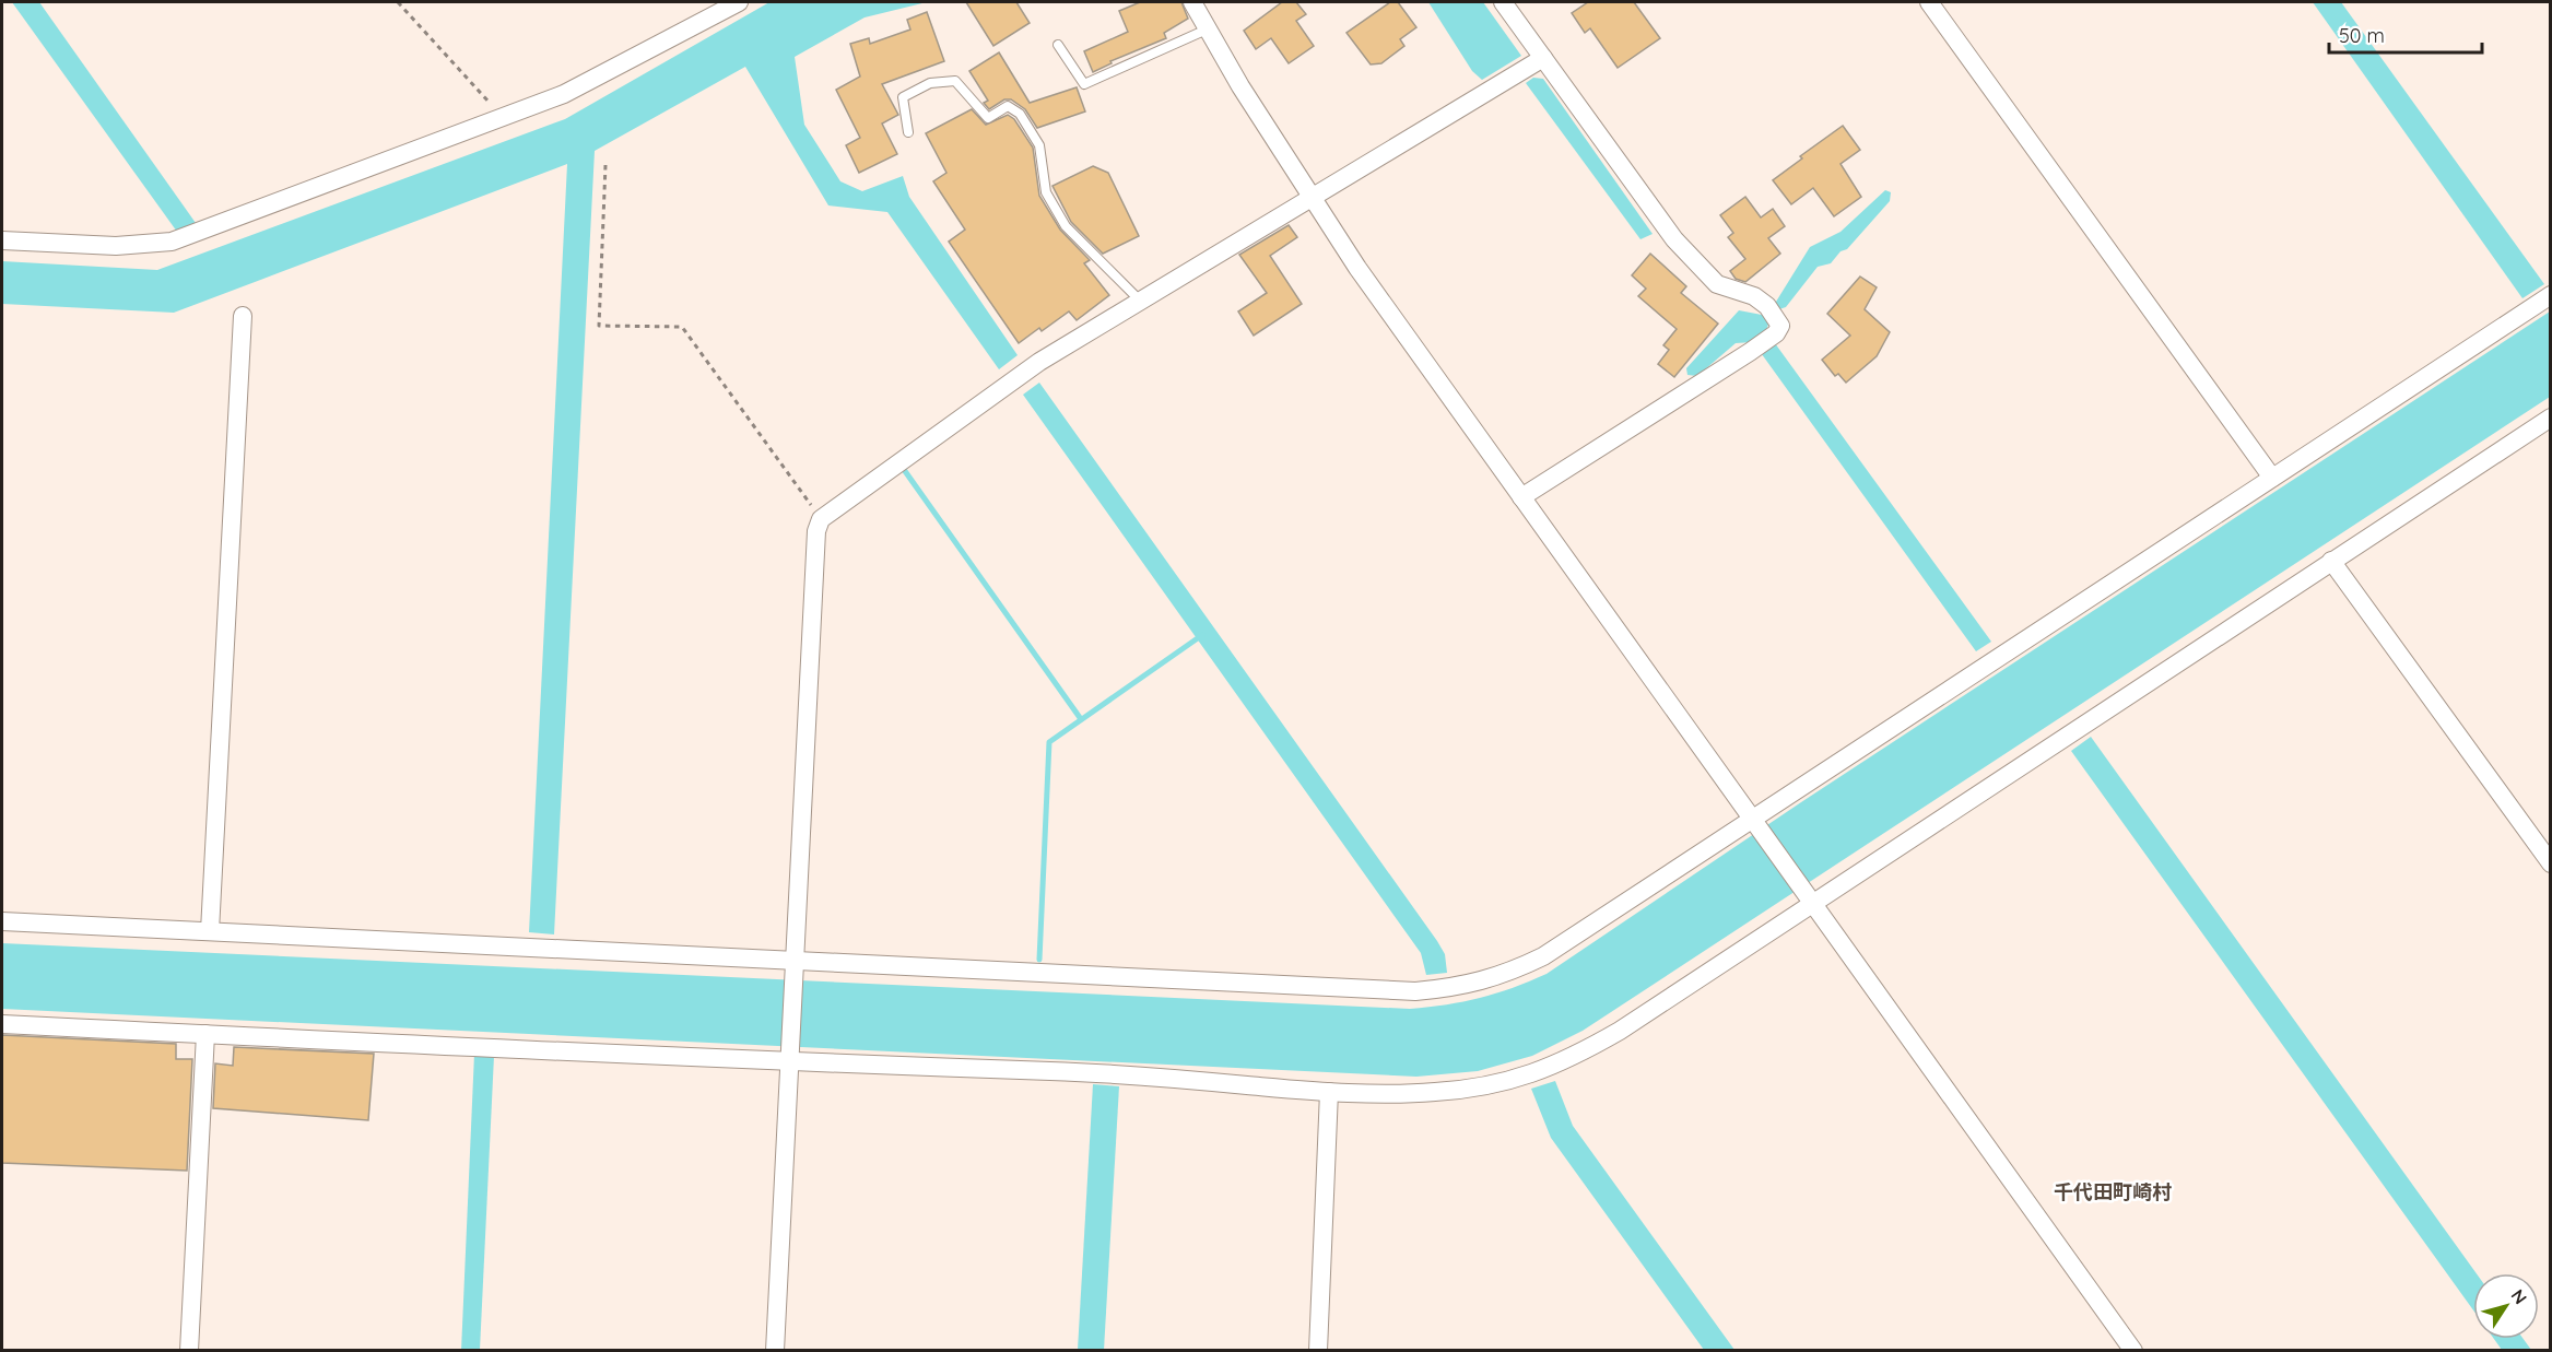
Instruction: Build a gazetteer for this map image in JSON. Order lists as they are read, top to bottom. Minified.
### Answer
{"districts":["千代田町崎村"],"scale_bar":"50 m","north":"top right"}
